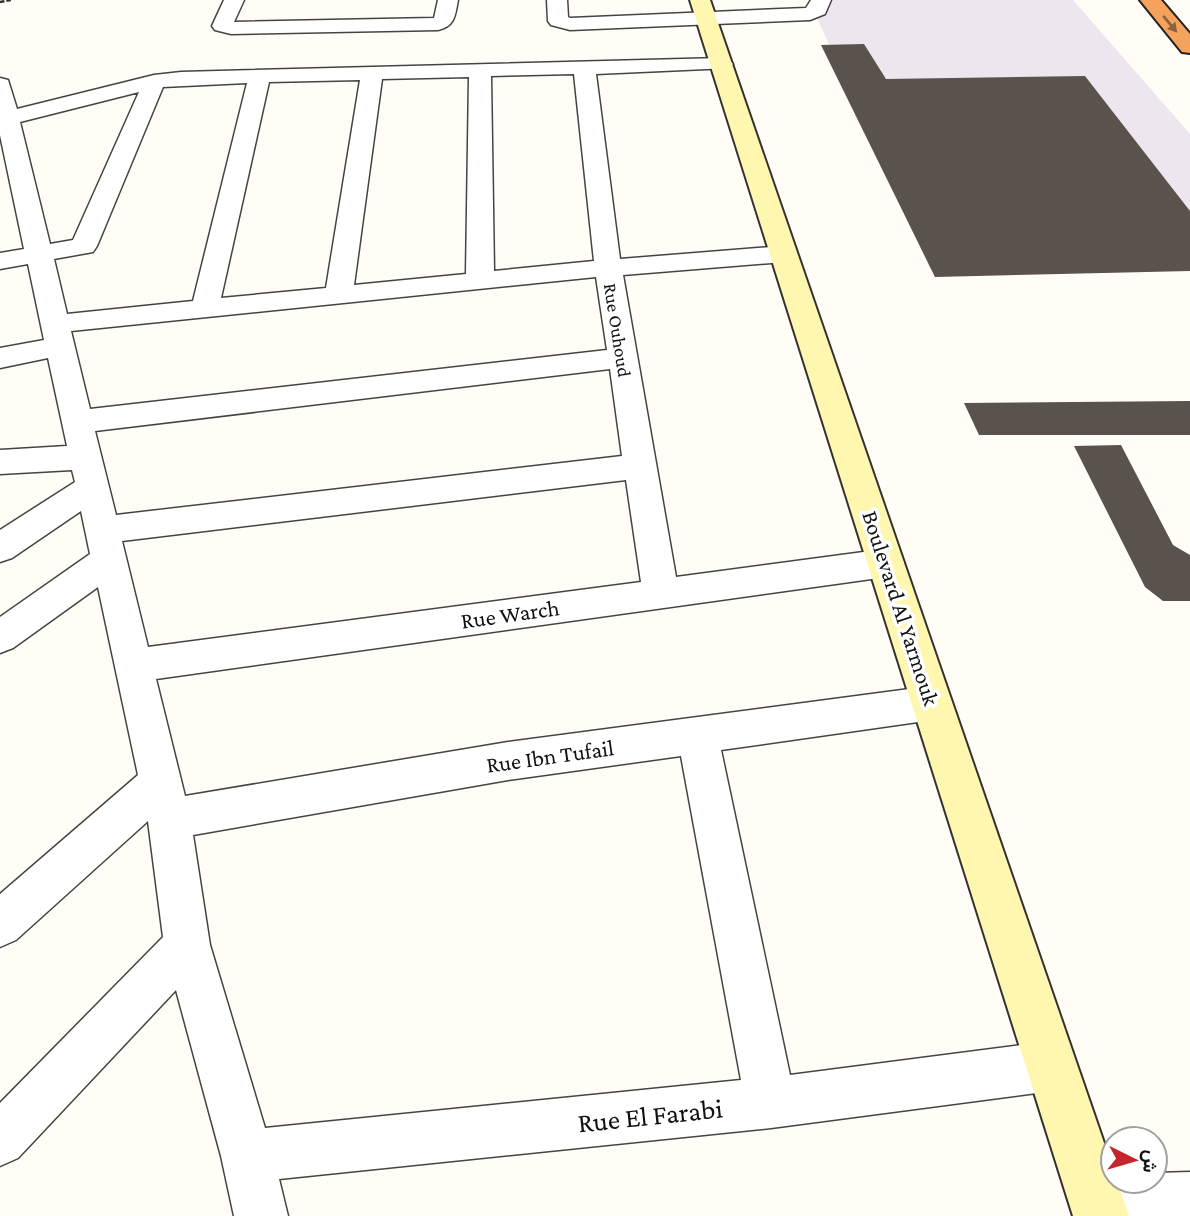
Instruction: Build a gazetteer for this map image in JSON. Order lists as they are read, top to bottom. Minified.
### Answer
{"streets":{"street":["Rue Ouhoud","Boulevard Al Yarmouk","Rue Warch","Rue Ibn Tufail","Rue El Farabi"]},"crossings":[["Rue Ouhoud","Rue Warch"],["Boulevard Al Yarmouk","Rue Warch"],["Boulevard Al Yarmouk","Rue Ibn Tufail"],["Boulevard Al Yarmouk","Rue El Farabi"]],"north":"right"}
